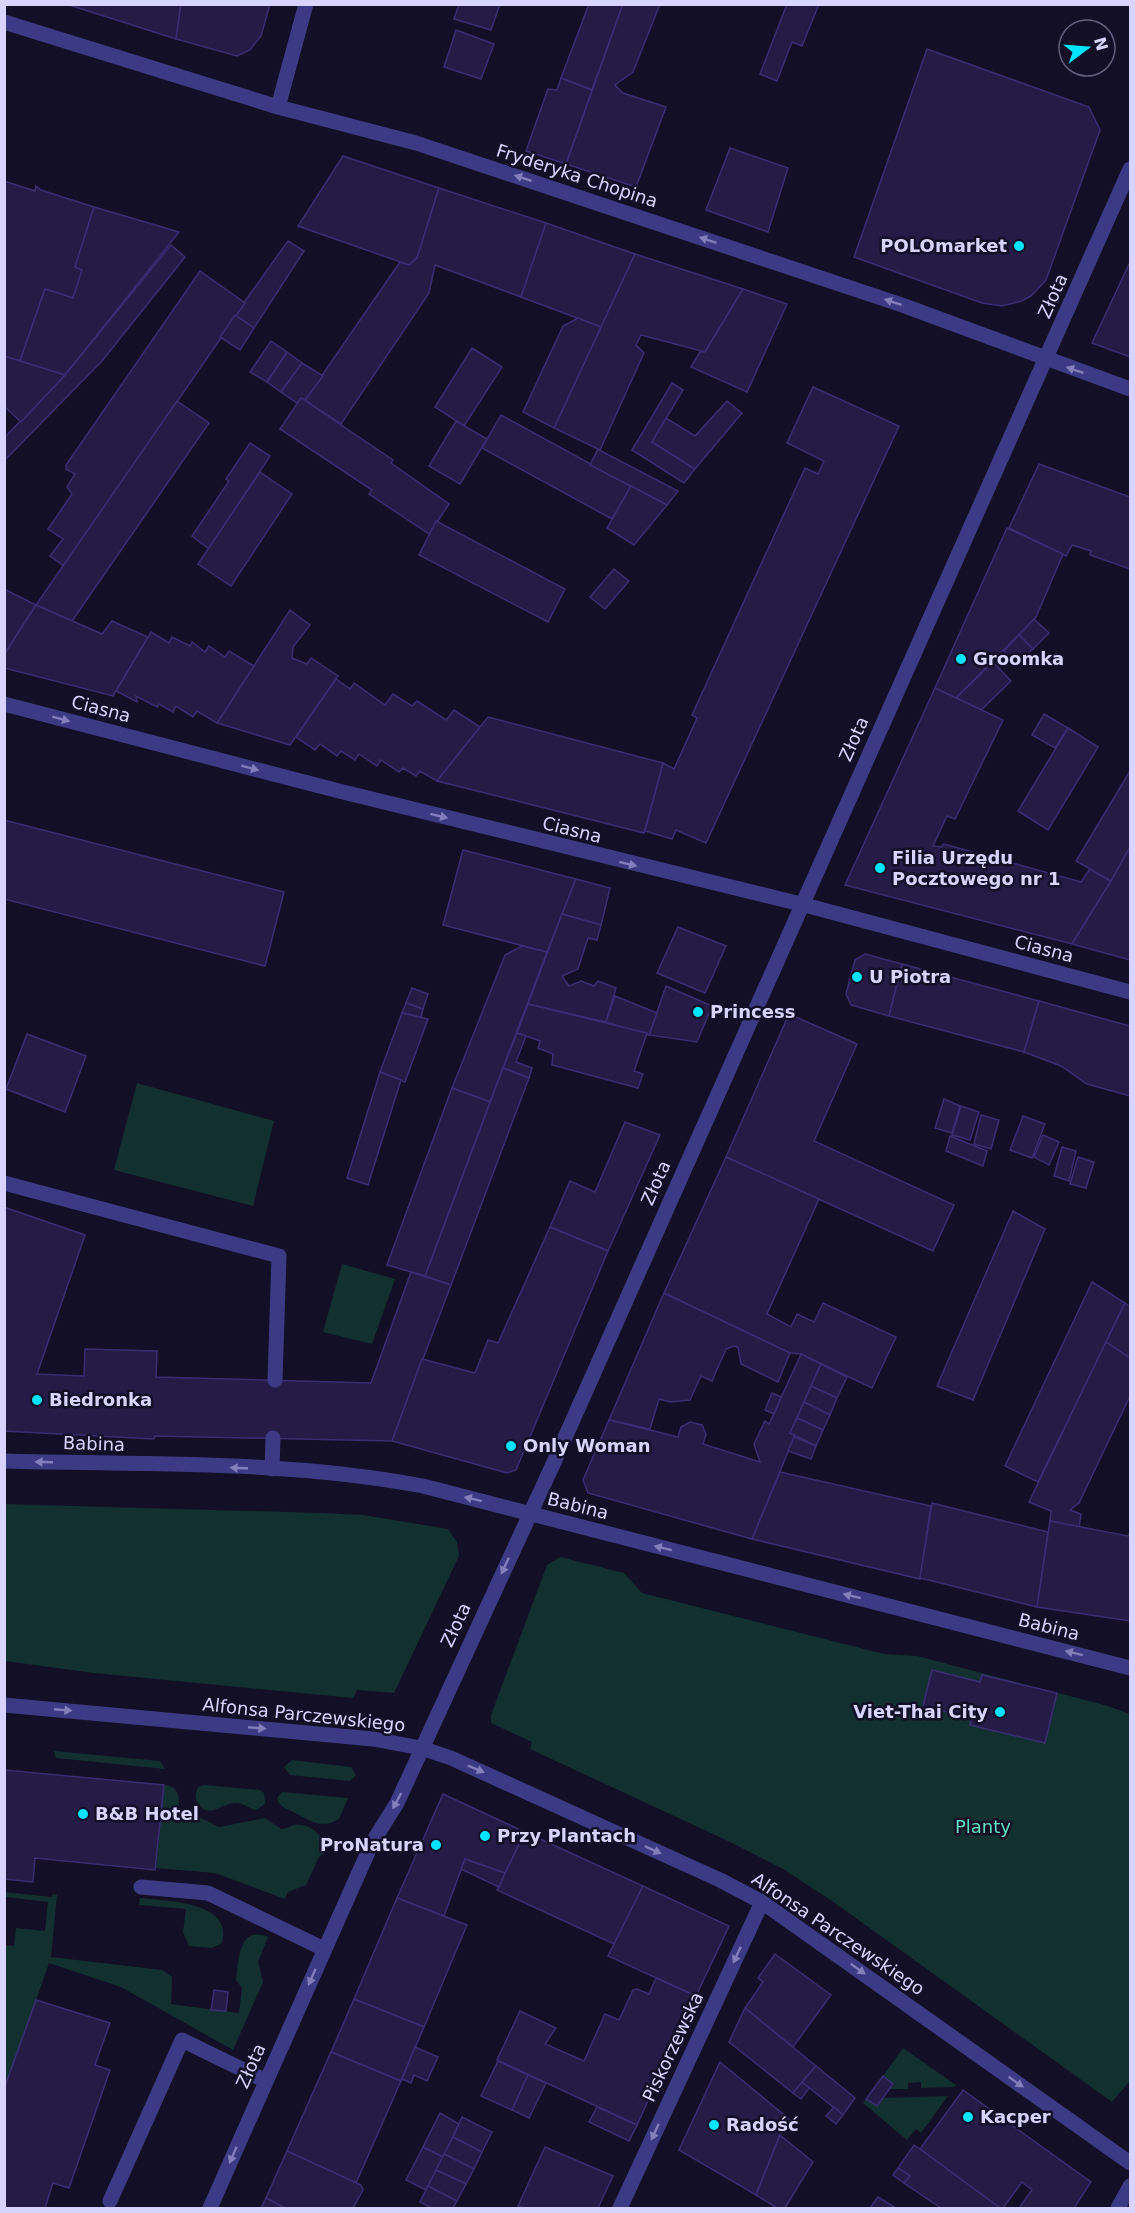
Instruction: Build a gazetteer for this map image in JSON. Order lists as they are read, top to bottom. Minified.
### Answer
{"streets":{"street":["Fryderyka Chopina","Złota","Ciasna","Babina","Alfonsa Parczewskiego","Piskorzewska"]},"crossings":[["Fryderyka Chopina","Złota"],["Złota","Ciasna"],["Złota","Babina"],["Złota","Alfonsa Parczewskiego"],["Alfonsa Parczewskiego","Piskorzewska"]],"one_way":["Fryderyka Chopina","Ciasna","Babina","Alfonsa Parczewskiego","Piskorzewska"],"parks":["Planty"],"places":["POLOmarket","Groomka","Filia Urzędu Pocztowego nr 1","U Piotra","Princess","Biedronka","Only Woman","Viet-Thai City","B&B Hotel","Przy Plantach","ProNatura","Kacper","Radość"],"north":"right"}
